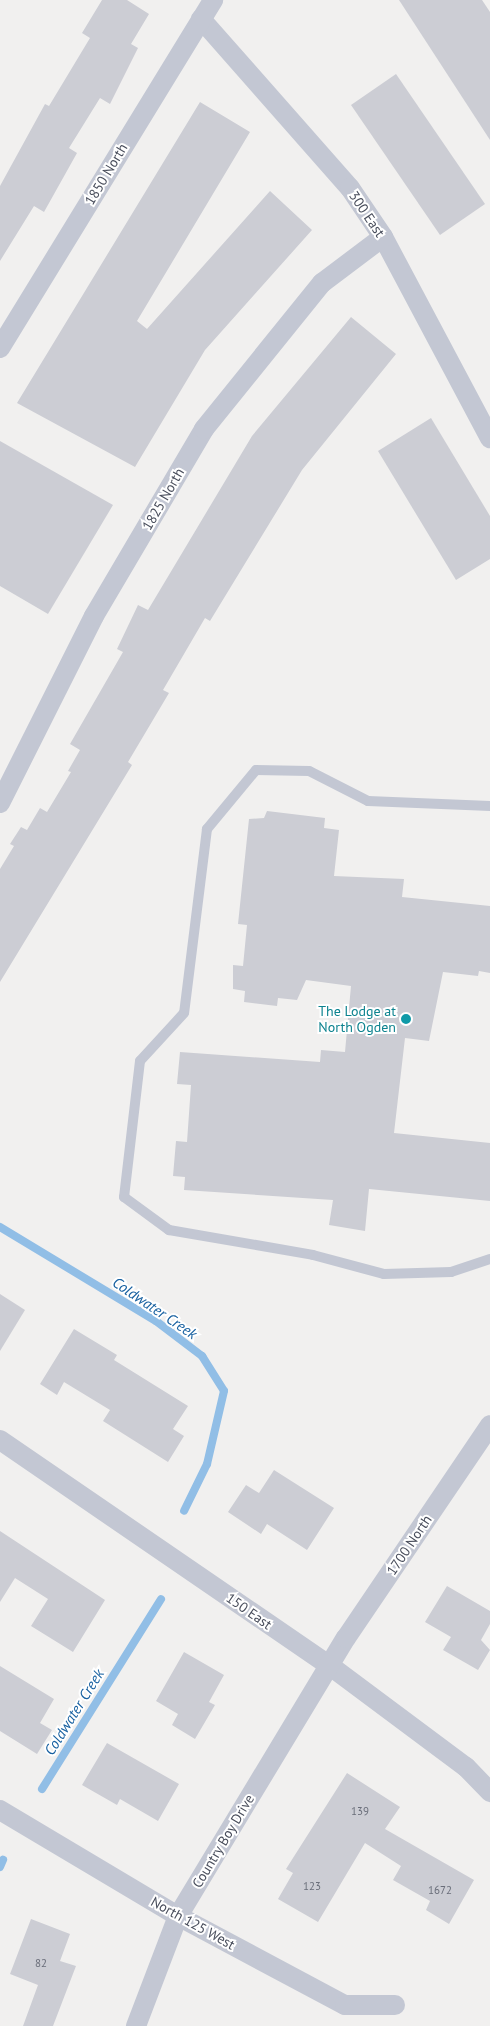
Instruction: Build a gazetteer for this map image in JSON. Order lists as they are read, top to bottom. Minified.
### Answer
{"streets":{"street":["1850 North","300 East","1825 North","1700 North","150 East","Country Boy Drive","North 125 West"]},"crossings":[["1850 North","300 East"],["300 East","1825 North"],["1700 North","150 East"],["1700 North","Country Boy Drive"],["150 East","Country Boy Drive"],["Country Boy Drive","North 125 West"]],"water":["Coldwater Creek"],"places":["The Lodge at North Ogden"],"house_numbers":["139","123","1672","82"]}
